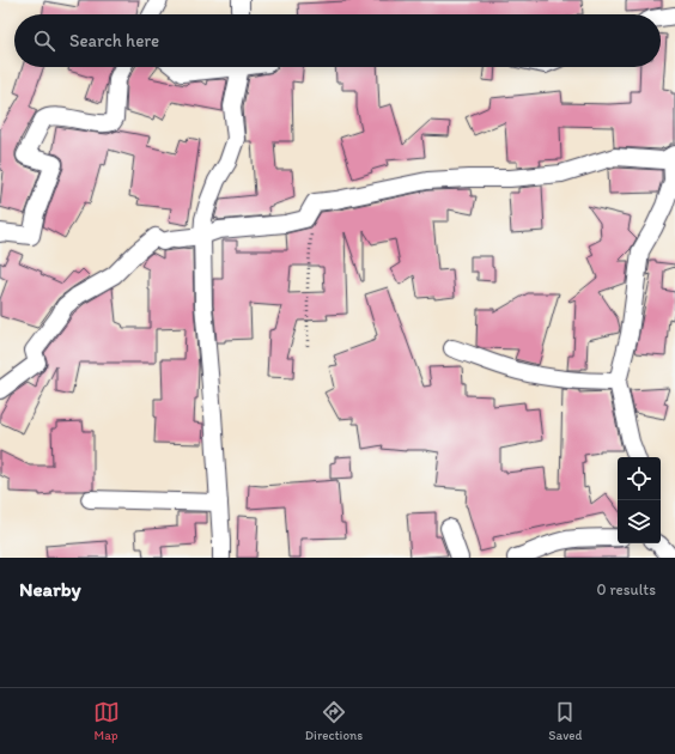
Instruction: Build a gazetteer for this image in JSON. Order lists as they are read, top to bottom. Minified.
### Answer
{"page":{"search":"Search here","heading":["Nearby","0 results"],"nav":["Map","Directions","Saved"]}}
